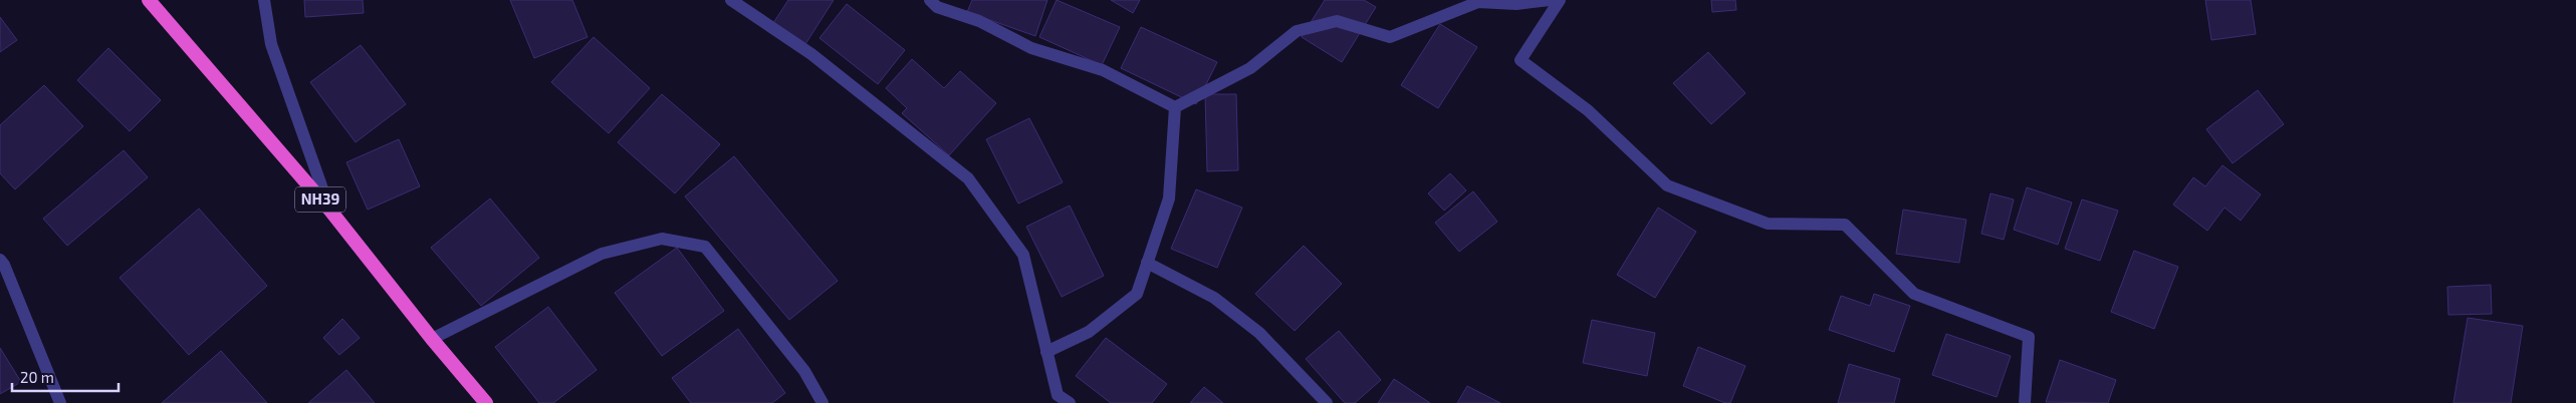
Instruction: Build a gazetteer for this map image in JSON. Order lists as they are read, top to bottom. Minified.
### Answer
{"streets":{"highway":["NH39"]},"scale_bar":"20 m"}
